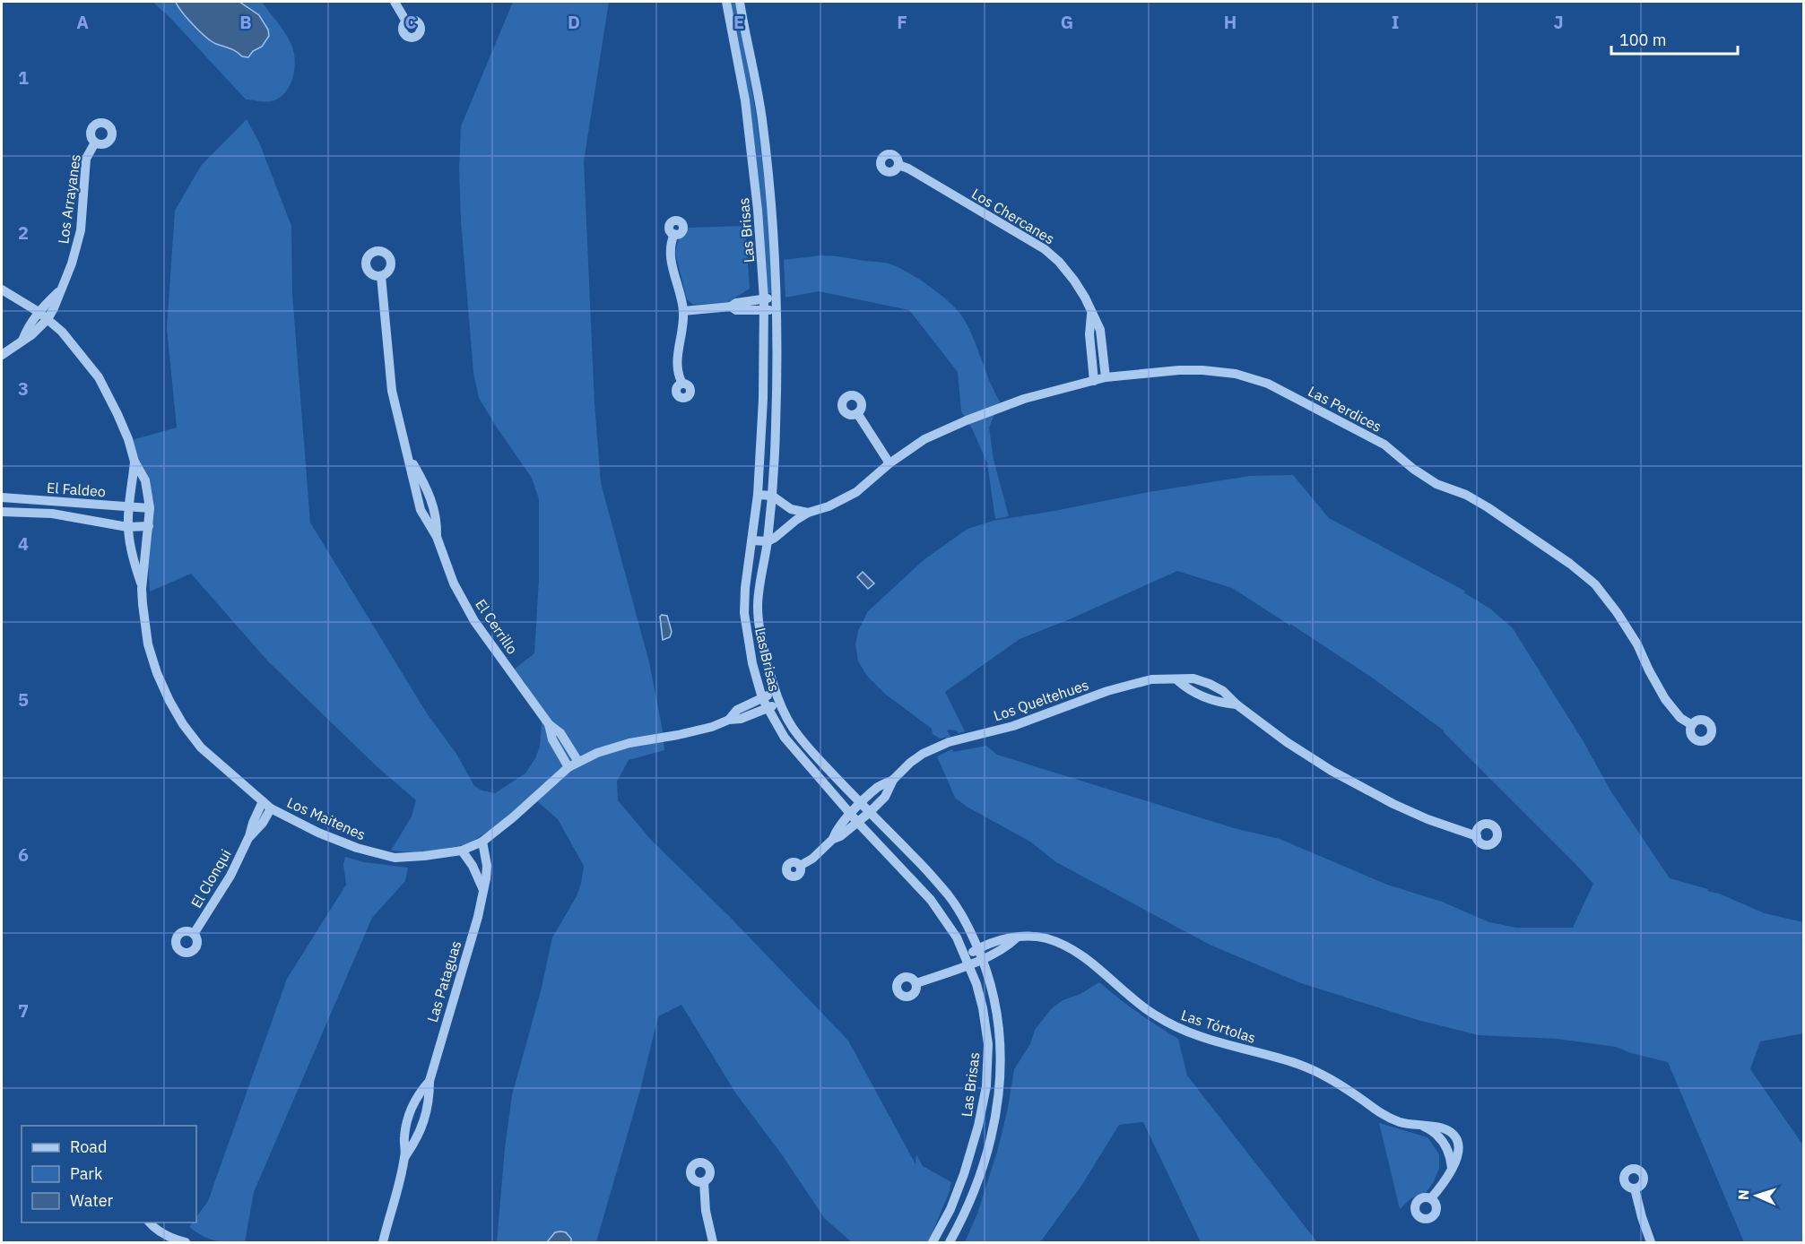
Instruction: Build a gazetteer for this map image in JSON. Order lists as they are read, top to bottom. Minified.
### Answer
{"streets":{"street":["Los Arrayanes","Los Chercanes","Las Brisas","Las Perdices","El Faldeo","El Cerrillo","Los Queltehues","Los Maitenes","El Clonqui","Las Pataguas","Las Tórtolas"]},"crossings":[["Los Arrayanes","Los Maitenes"],["Los Chercanes","Las Perdices"],["Las Brisas","Las Perdices"],["Las Brisas","Los Queltehues"],["Las Brisas","Los Maitenes"],["Las Brisas","Las Tórtolas"],["El Faldeo","Los Maitenes"],["El Cerrillo","Los Maitenes"],["Los Maitenes","El Clonqui"],["Los Maitenes","Las Pataguas"]],"legend":["Road","Park","Water"],"scale_bar":"100 m","north":"left","grid":{"columns":["A","B","C","D","E","F","G","H","I","J"],"rows":["1","2","3","4","5","6","7"]}}
